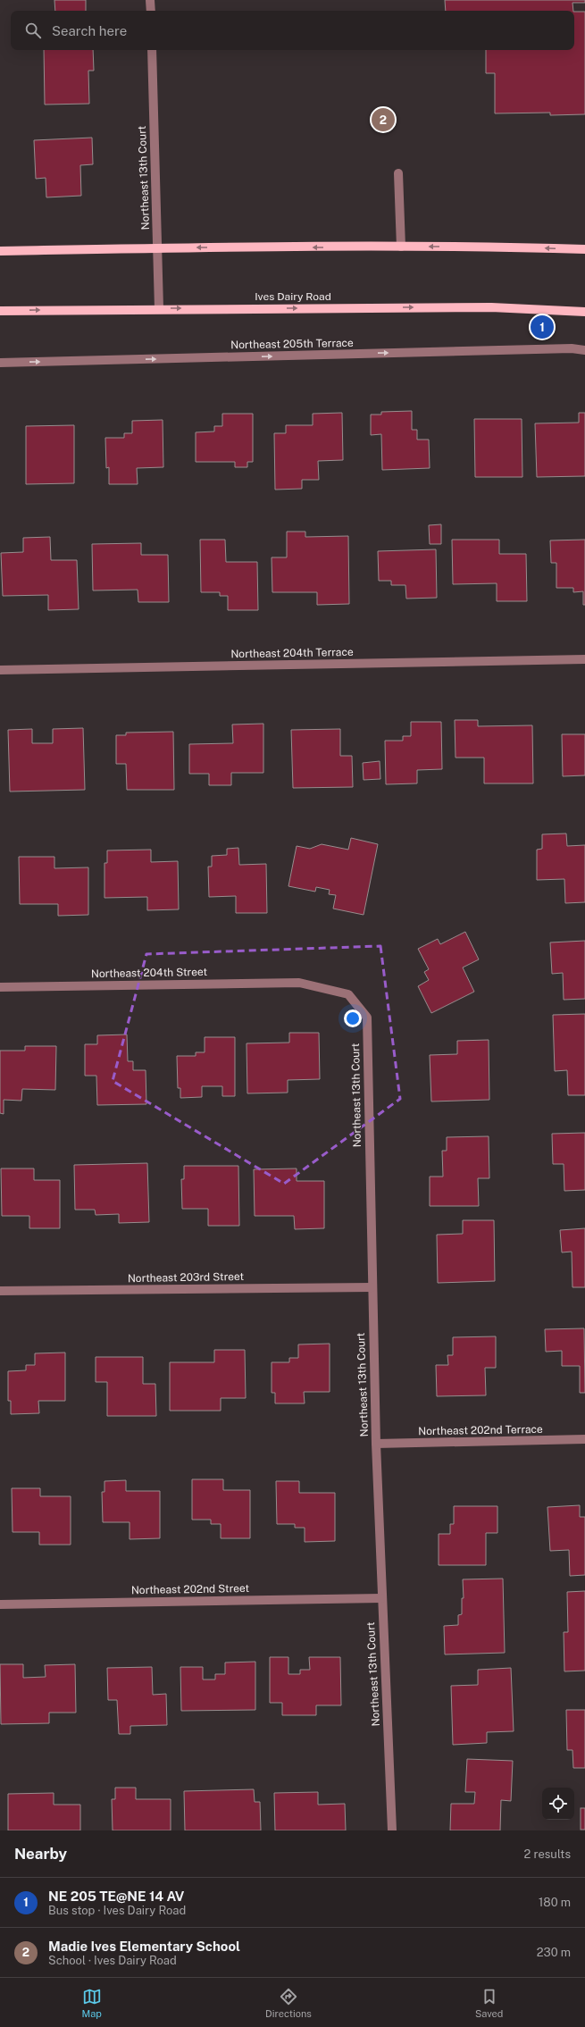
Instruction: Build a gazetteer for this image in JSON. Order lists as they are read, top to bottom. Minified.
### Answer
{"streets":{"main road":["Ives Dairy Road"],"street":["Northeast 13th Court","Northeast 205th Terrace","Northeast 204th Terrace","Northeast 204th Street","Northeast 203rd Street","Northeast 202nd Terrace","Northeast 202nd Street"]},"crossings":[["Northeast 13th Court","Ives Dairy Road"],["Northeast 13th Court","Northeast 204th Street"],["Northeast 13th Court","Northeast 203rd Street"],["Northeast 13th Court","Northeast 202nd Terrace"],["Northeast 13th Court","Northeast 202nd Street"]],"one_way":["Northeast 205th Terrace"],"page":{"search":"Search here","pins":["2","1"],"heading":["Nearby","2 results"],"list":[{"mark":"1","name":"NE 205 TE@NE 14 AV","note":"Bus stop · Ives Dairy Road","value":"180 m"},{"mark":"2","name":"Madie Ives Elementary School","note":"School · Ives Dairy Road","value":"230 m"}],"nav":["Map","Directions","Saved"]}}
